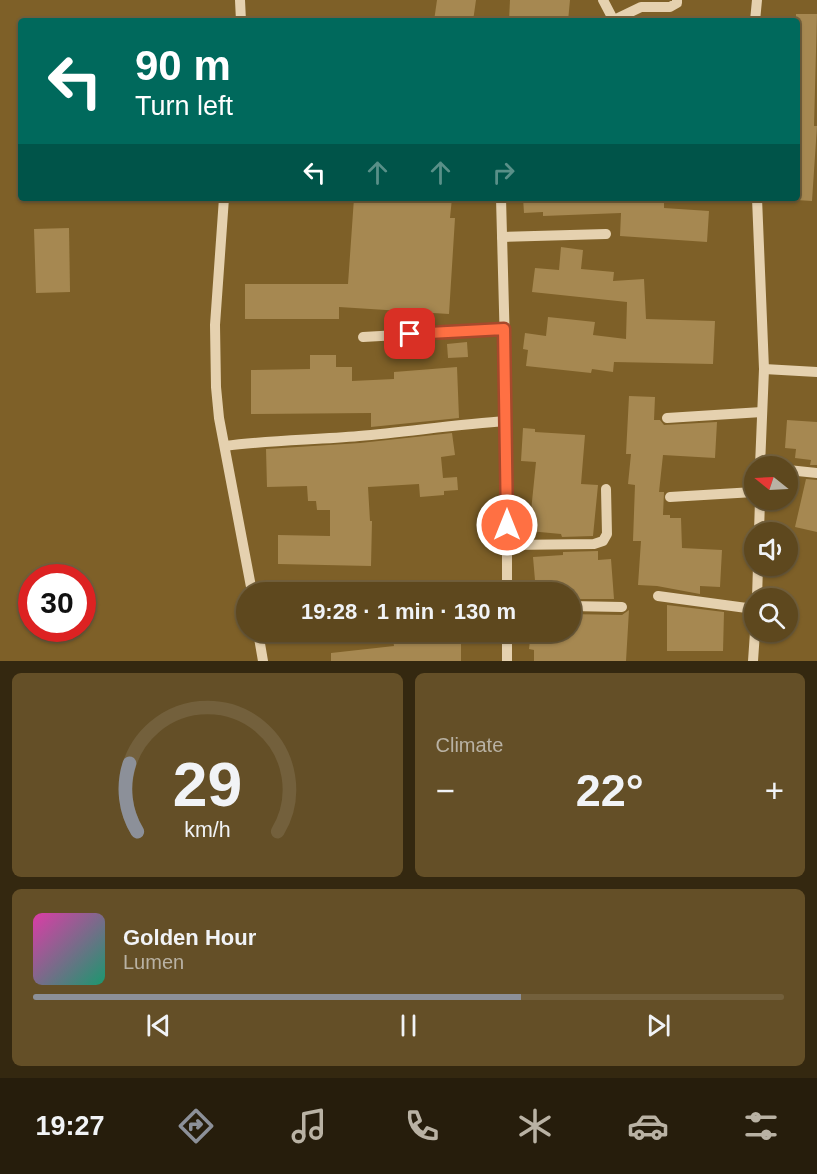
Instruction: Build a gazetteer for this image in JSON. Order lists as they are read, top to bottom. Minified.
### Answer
{"north":"left","page":{"turn":["90 m","Turn left"],"limit":"30","trip":"19:28 · 1 min · 130 m","tile":"Climate","heat":["−","22°","+"],"song":["Golden Hour","Lumen"],"tabs":"19:27","gauge":["29","km/h"]}}
